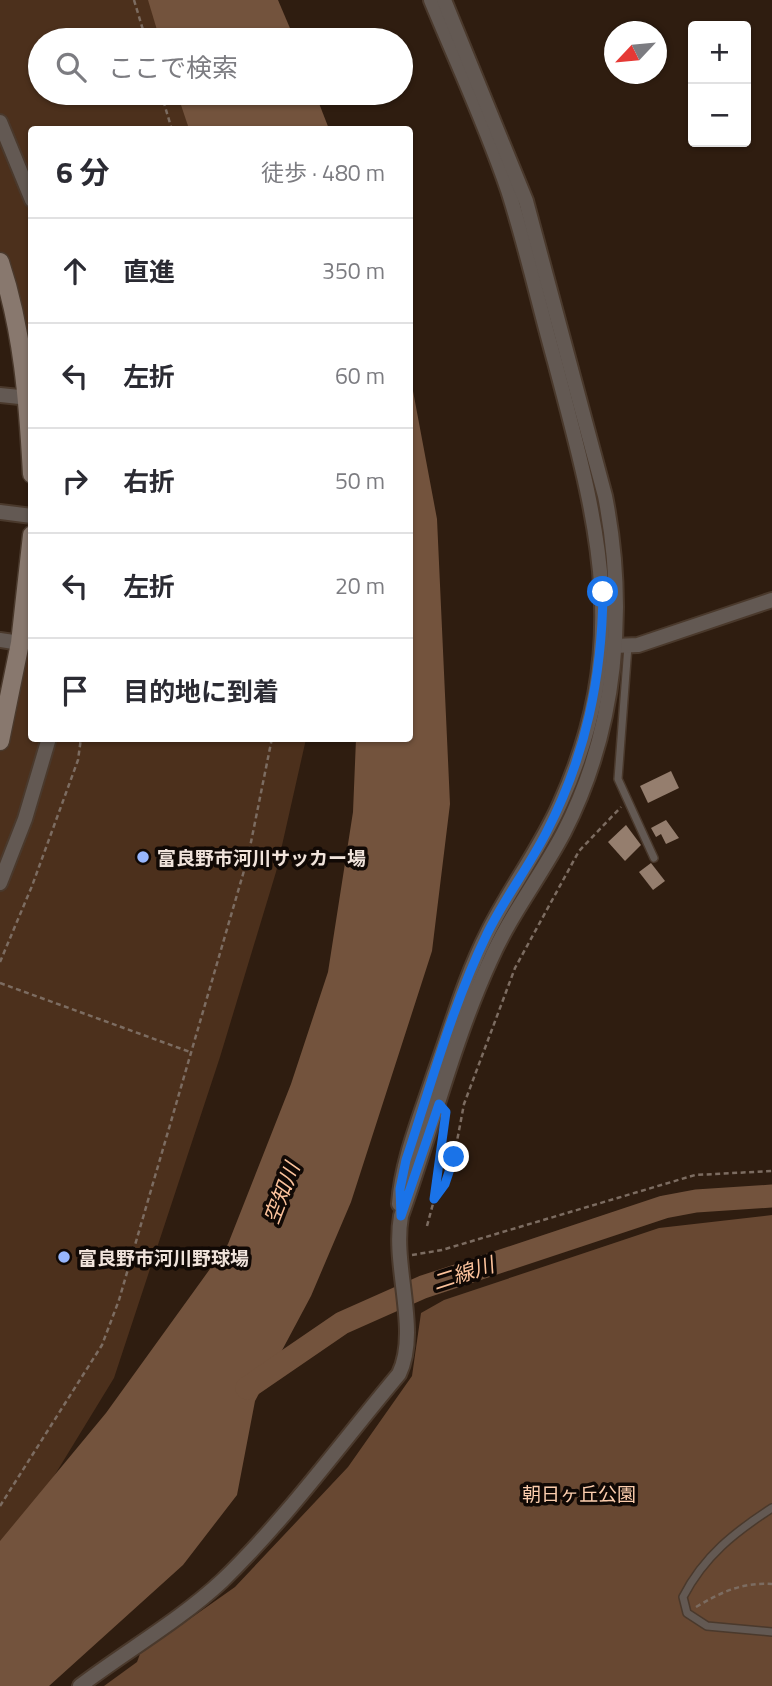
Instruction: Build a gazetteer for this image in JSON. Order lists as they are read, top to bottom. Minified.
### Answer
{"water":["空知川","二線川"],"parks":["朝日ヶ丘公園"],"places":["富良野市河川サッカー場","富良野市河川野球場"],"north":"bottom left","page":{"map_buttons":["+","−"],"search":"ここで検索","heading":["6 分","徒歩 · 480 m"],"list":[["直進","350 m"],["左折","60 m"],["右折","50 m"],["左折","20 m"],"目的地に到着"]}}
